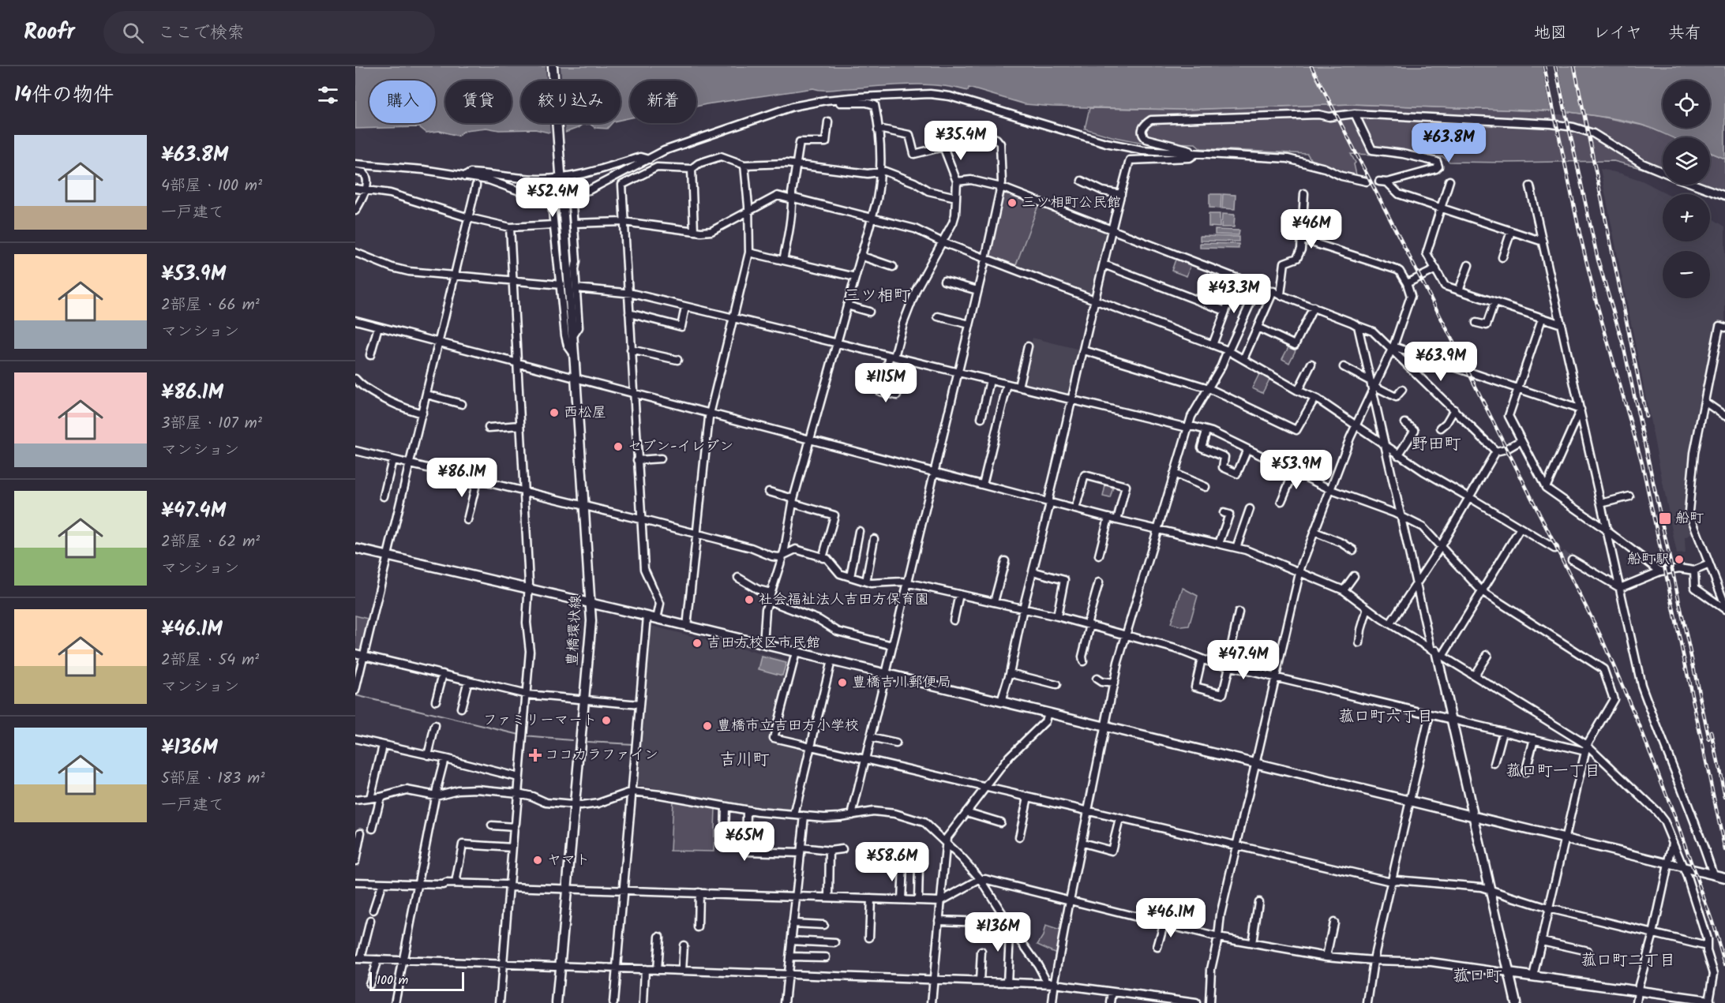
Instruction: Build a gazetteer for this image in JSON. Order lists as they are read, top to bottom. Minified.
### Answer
{"streets":{"street":["豊橋環状線"]},"districts":["三ツ相町","野田町","菰口町六丁目","吉川町","菰口町一丁目","菰口町二丁目","菰口町"],"places":{"other":["三ツ相町公民館","西松屋","セブン-イレブン","船町駅","社会福祉法人吉田方保育園","吉田方校区市民館","豊橋吉川郵便局","ファミリーマート","豊橋市立吉田方小学校","ヤマト"],"transit":["船町"],"health":["ココカラファイン"]},"scale_bar":"100 m","page":{"header":"Roofr","search":"ここで検索","nav":["地図","レイヤ","共有"],"heading":"14件の物件","map_buttons":["+","−"],"chip":["購入","賃貸","絞り込み","新着"],"price":["¥35.4M","¥63.8M","¥52.4M","¥46M","¥43.3M","¥63.9M","¥115M","¥53.9M","¥86.1M","¥47.4M","¥65M","¥58.6M","¥46.1M","¥136M"],"list":[{"name":"¥63.8M","note":"4部屋 · 100 m² · 一戸建て"},{"name":"¥53.9M","note":"2部屋 · 66 m² · マンション"},{"name":"¥86.1M","note":"3部屋 · 107 m² · マンション"},{"name":"¥47.4M","note":"2部屋 · 62 m² · マンション"},{"name":"¥46.1M","note":"2部屋 · 54 m² · マンション"},{"name":"¥136M","note":"5部屋 · 183 m² · 一戸建て"}],"scale":"100 m"}}
